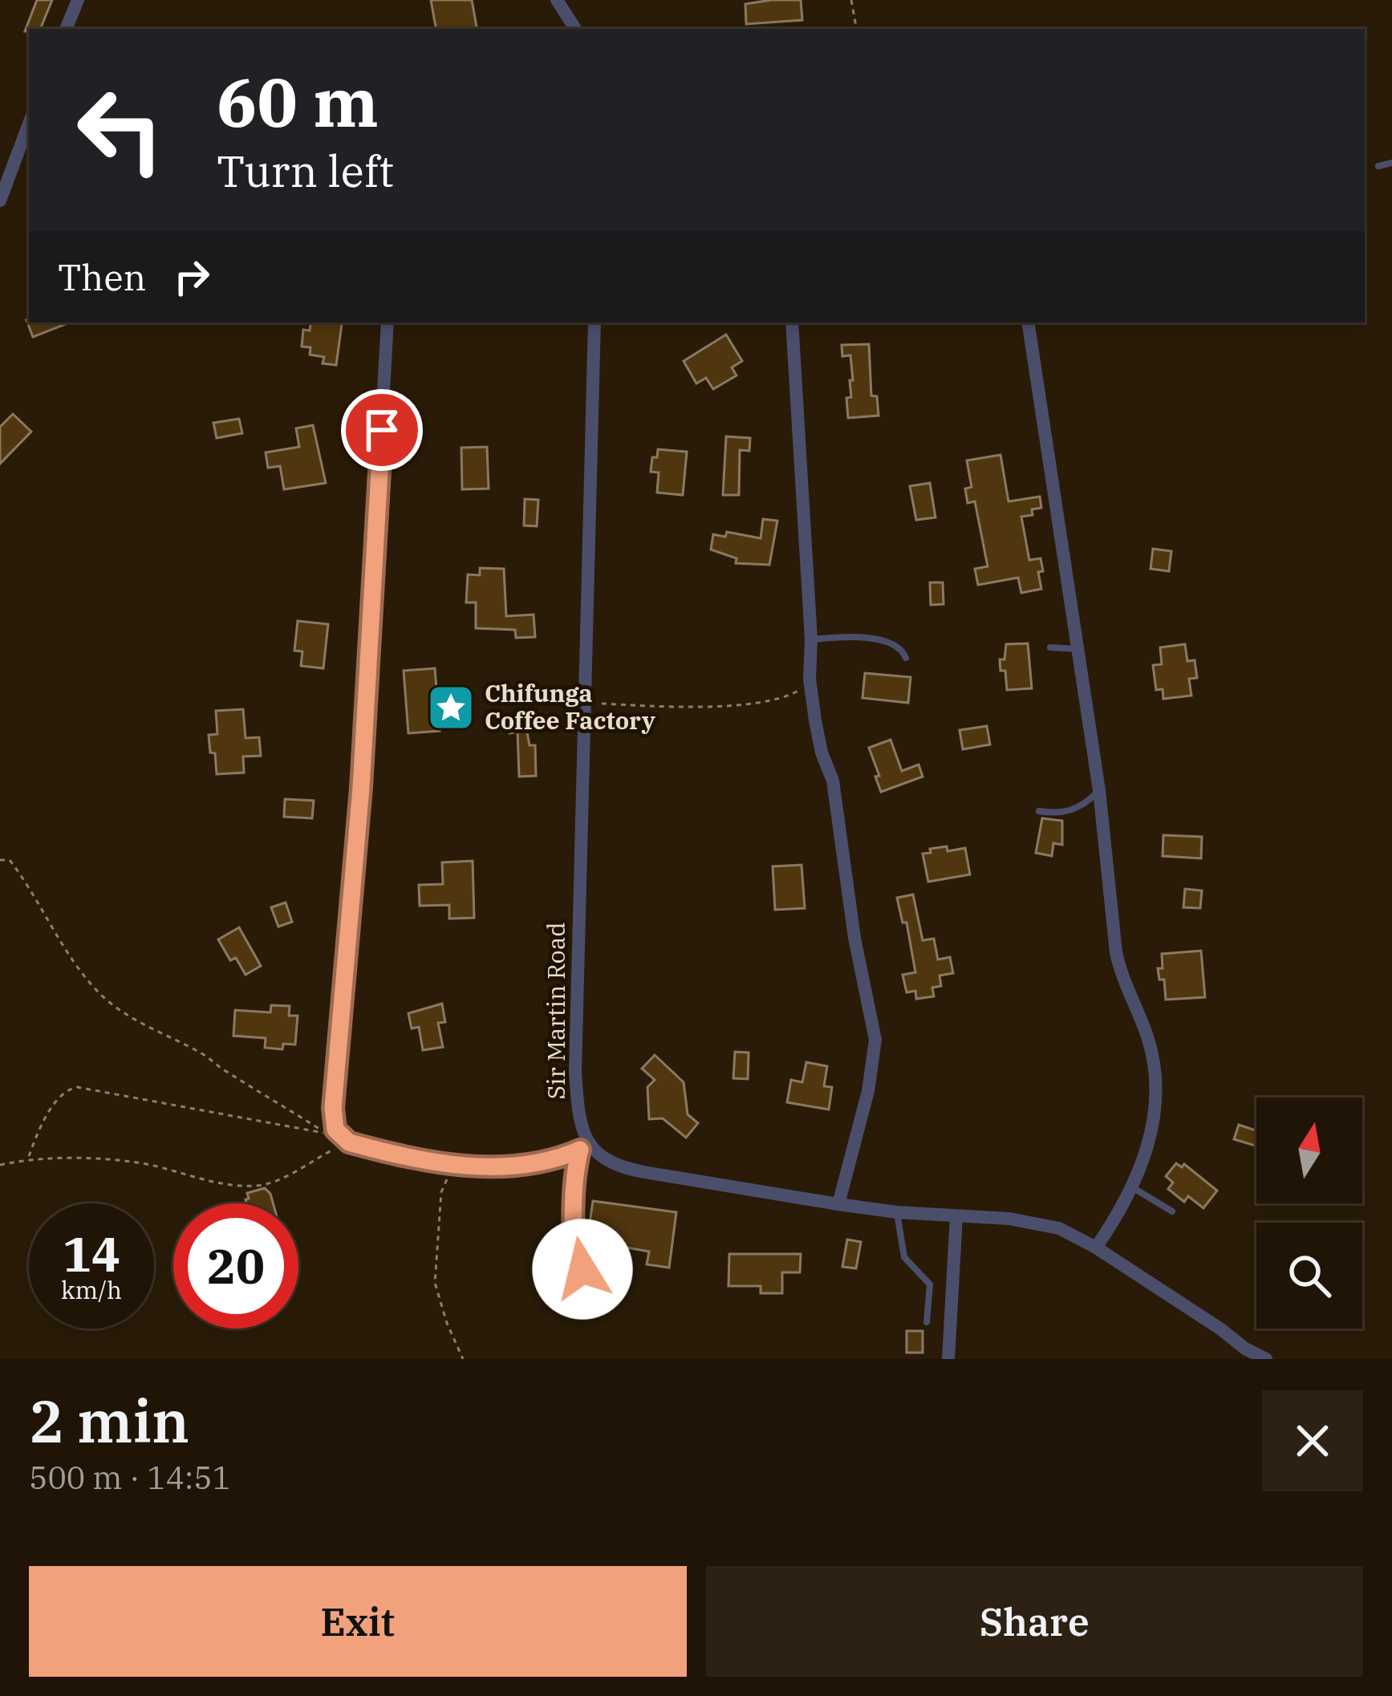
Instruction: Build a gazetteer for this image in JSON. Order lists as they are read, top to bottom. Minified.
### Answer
{"streets":{"street":["Sir Martin Road"]},"places":{"place":["Chifunga Coffee Factory"]},"north":"top","page":{"turn":["60 m","Turn left"],"then":"Then","speed":"14 km/h","limit":"20","heading":["2 min","500 m · 14:51"],"buttons":["Exit","Share"]}}
